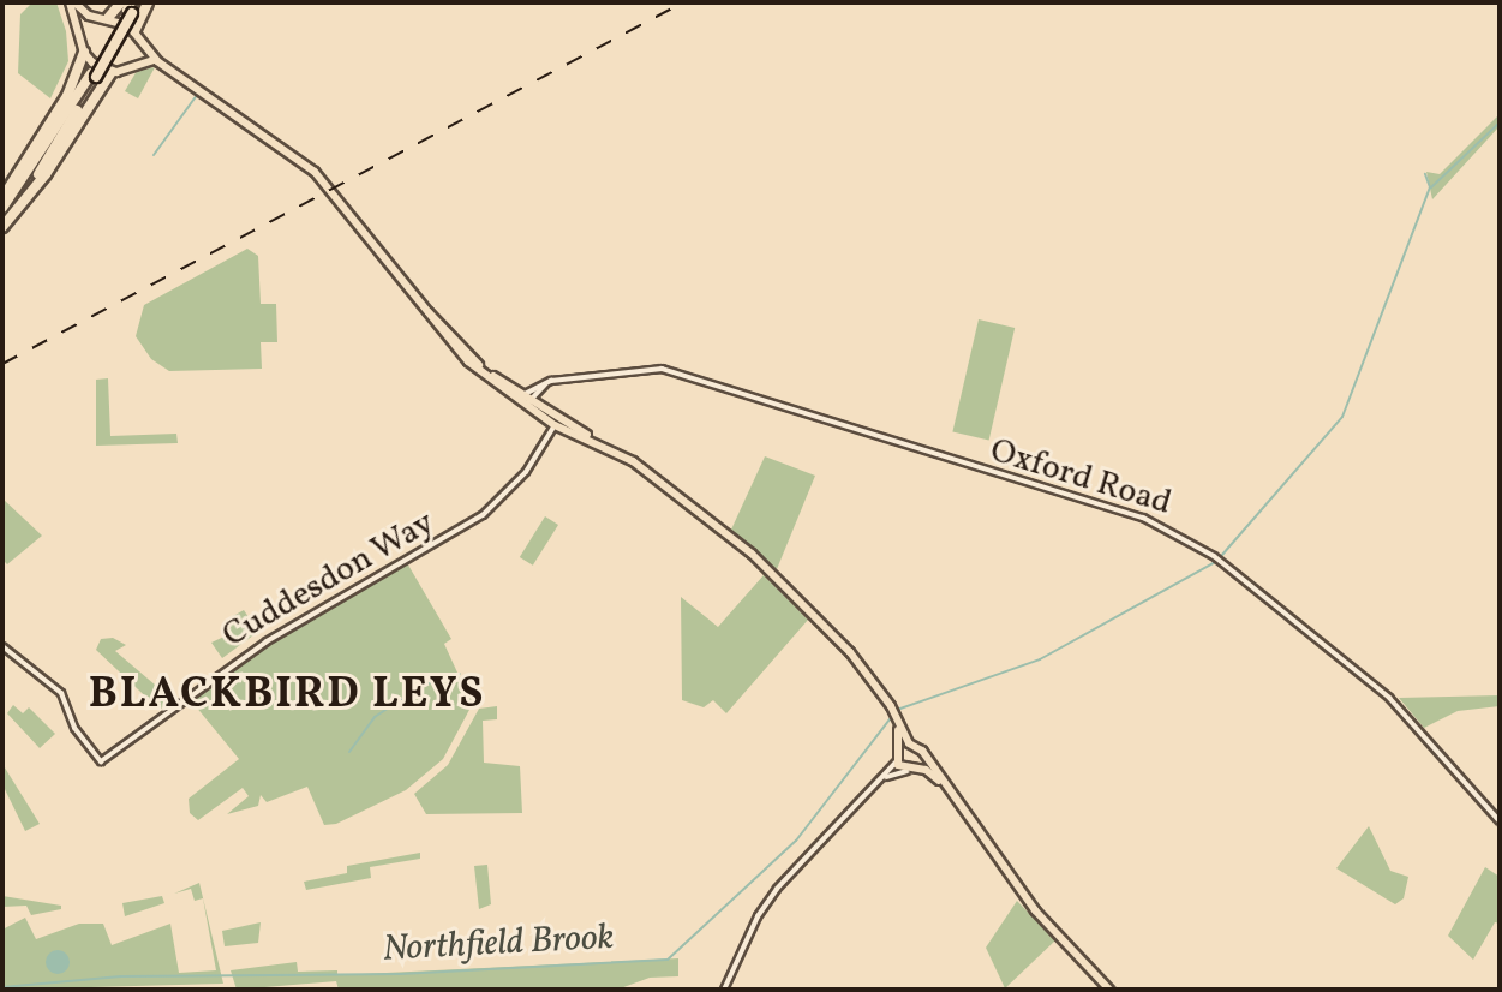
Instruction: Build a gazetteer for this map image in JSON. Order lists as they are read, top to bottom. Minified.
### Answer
{"streets":{"street":["Oxford Road","Cuddesdon Way"]},"districts":["BLACKBIRD LEYS"],"water":["Northfield Brook"]}
